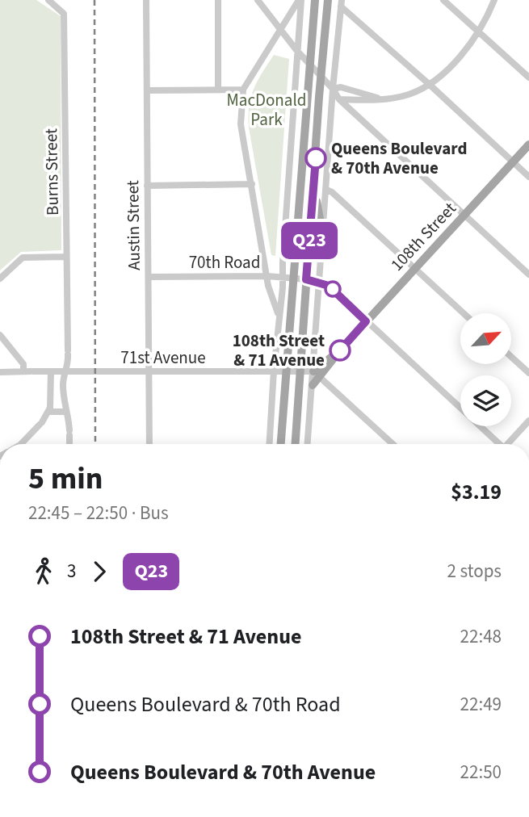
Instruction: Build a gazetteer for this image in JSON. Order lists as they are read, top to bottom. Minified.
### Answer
{"streets":{"main road":["108th Street"],"street":["Burns Street","Austin Street","70th Road","71st Avenue"]},"crossings":[["Burns Street","71st Avenue"],["Austin Street","70th Road"],["Austin Street","71st Avenue"],["108th Street","70th Road"],["108th Street","71st Avenue"]],"parks":["MacDonald Park"],"places":["Queens Boulevard & 70th Avenue","108th Street & 71 Avenue"],"lines":["bus line Q23"],"north":"top right","page":{"on_map":"Q23","heading":["5 min","22:45 – 22:50 · Bus","$3.19"],"legs":["3","Q23","2 stops"],"list":[{"name":"108th Street & 71 Avenue","value":"22:48"},{"name":"Queens Boulevard & 70th Road","value":"22:49"},{"name":"Queens Boulevard & 70th Avenue","value":"22:50"}]}}
